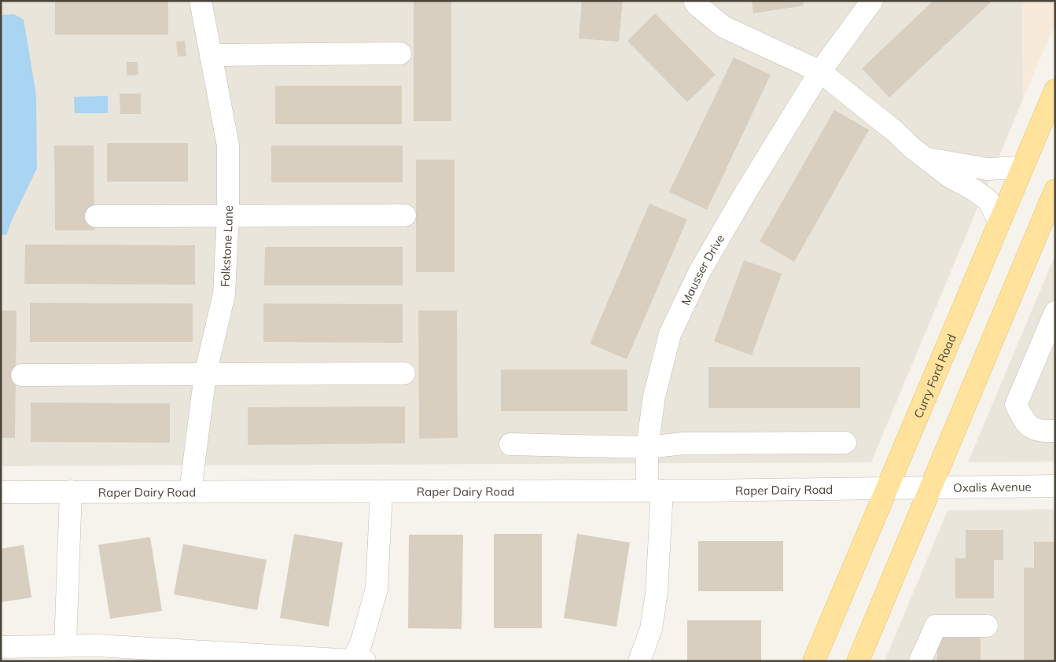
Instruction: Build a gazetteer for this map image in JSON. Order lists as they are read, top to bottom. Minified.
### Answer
{"streets":{"main road":["Curry Ford Road"],"street":["Folkstone Lane","Mausser Drive","Oxalis Avenue","Raper Dairy Road"]},"crossings":[["Folkstone Lane","Raper Dairy Road"],["Mausser Drive","Raper Dairy Road"],["Curry Ford Road","Raper Dairy Road"],["Oxalis Avenue","Raper Dairy Road"]]}
